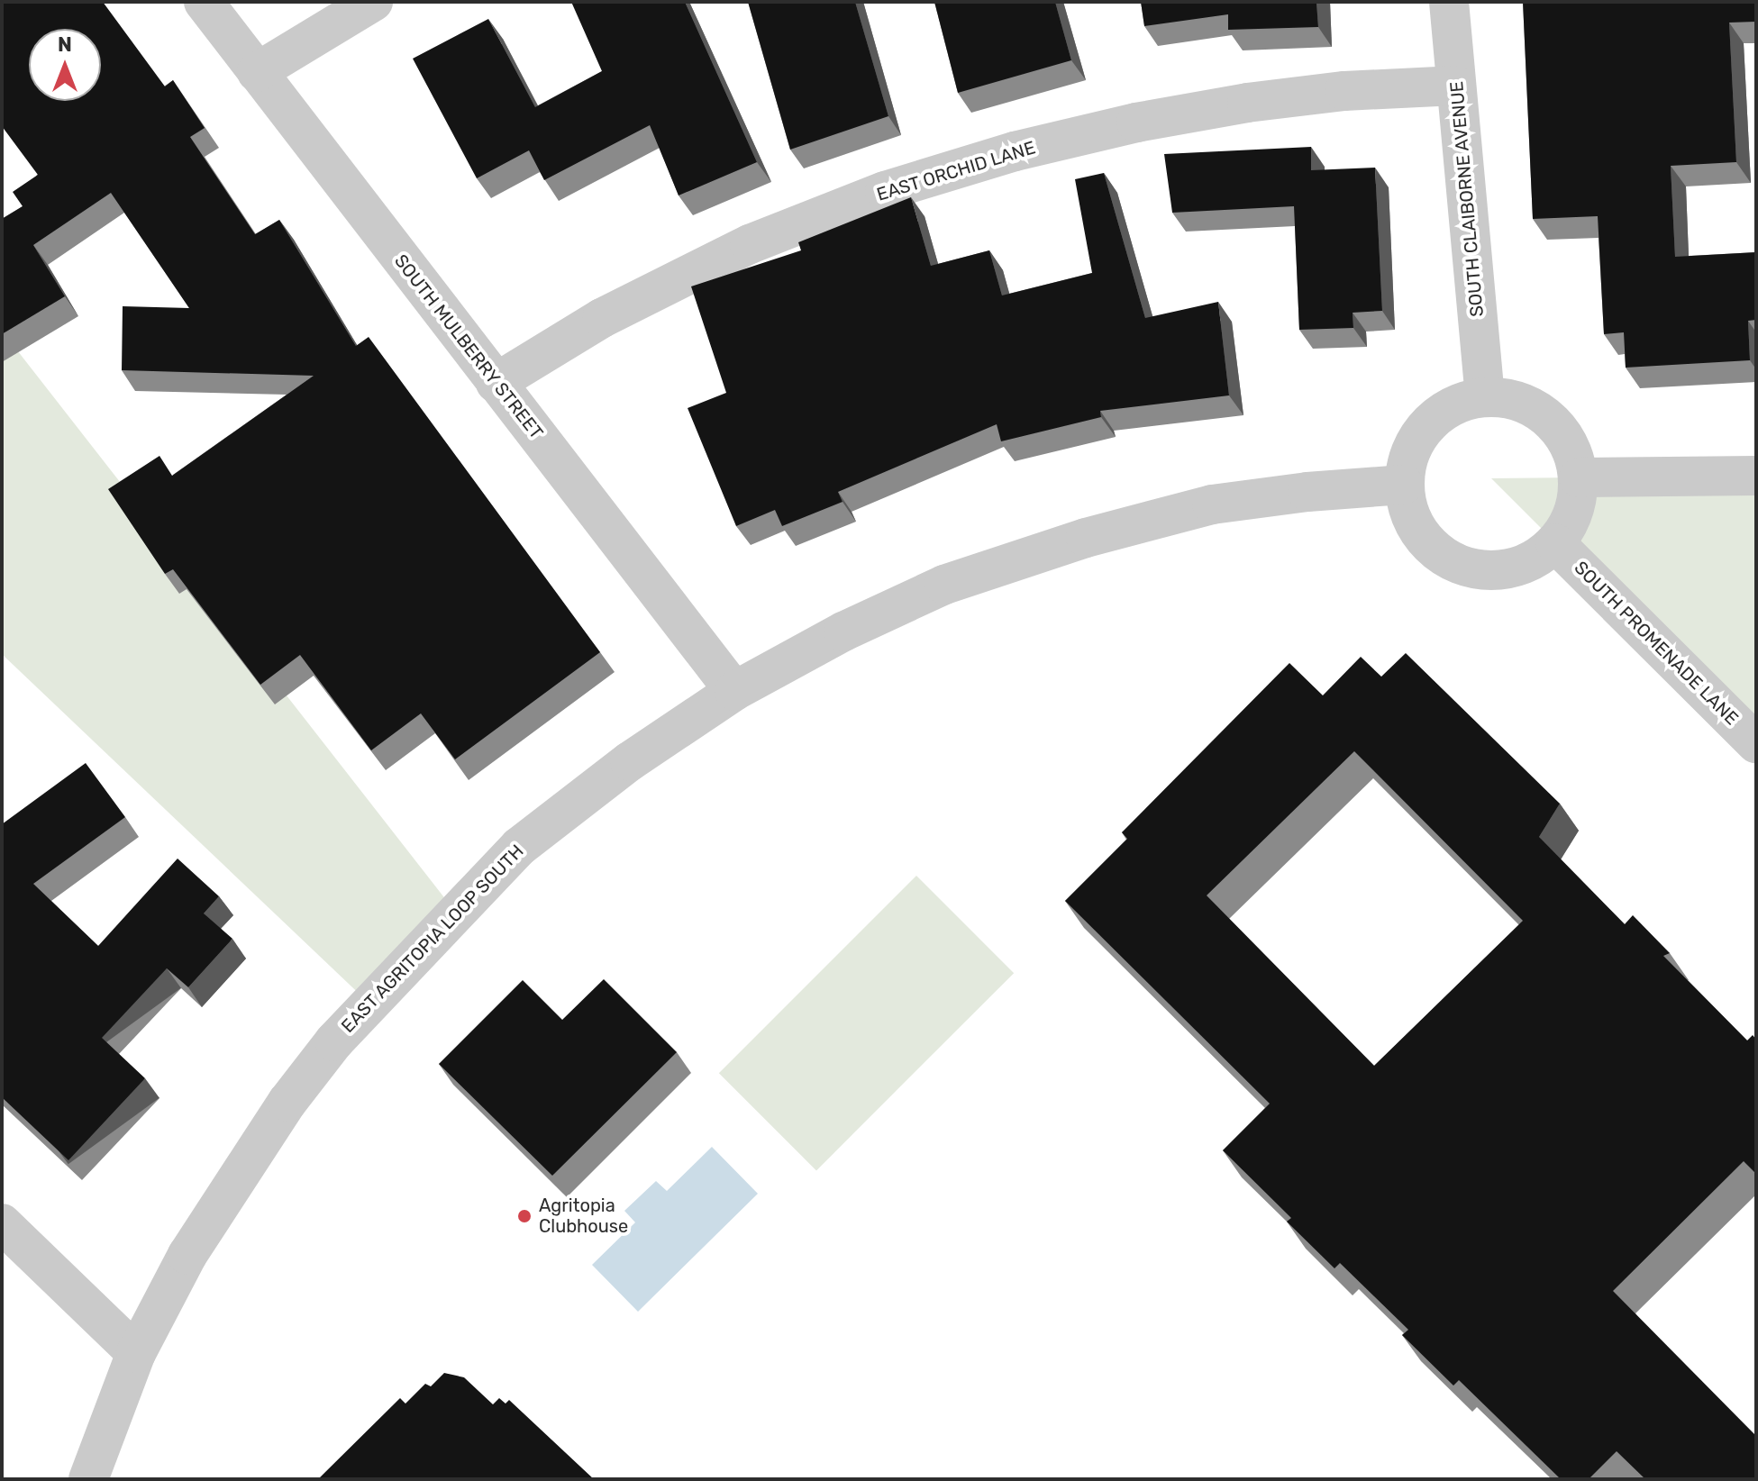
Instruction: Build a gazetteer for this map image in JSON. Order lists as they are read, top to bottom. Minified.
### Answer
{"streets":{"street":["EAST ORCHID LANE","SOUTH CLAIBORNE AVENUE","SOUTH MULBERRY STREET","SOUTH PROMENADE LANE","EAST AGRITOPIA LOOP SOUTH"]},"crossings":[["EAST ORCHID LANE","SOUTH CLAIBORNE AVENUE"],["EAST ORCHID LANE","SOUTH MULBERRY STREET"],["SOUTH CLAIBORNE AVENUE","SOUTH PROMENADE LANE"],["SOUTH CLAIBORNE AVENUE","EAST AGRITOPIA LOOP SOUTH"],["SOUTH MULBERRY STREET","EAST AGRITOPIA LOOP SOUTH"],["SOUTH PROMENADE LANE","EAST AGRITOPIA LOOP SOUTH"]],"places":["Agritopia Clubhouse"],"north":"top"}
